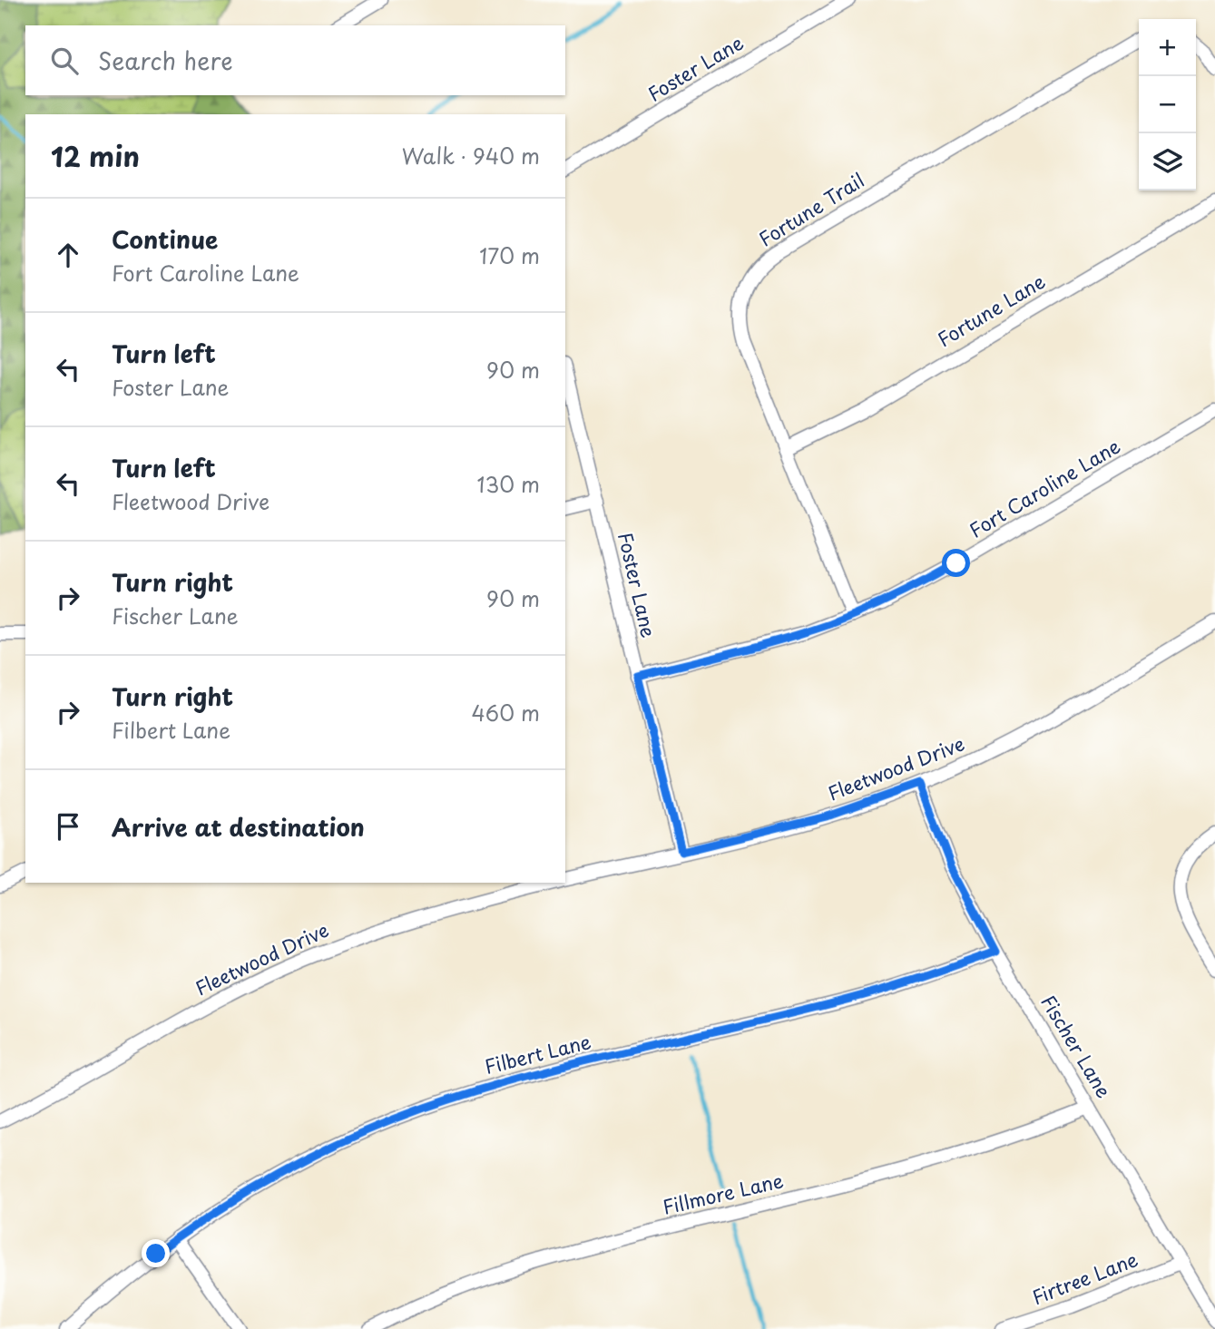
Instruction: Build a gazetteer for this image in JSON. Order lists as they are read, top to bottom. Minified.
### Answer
{"streets":{"street":["Foster Lane","Fortune Trail","Fortune Lane","Fort Caroline Lane","Fleetwood Drive","Fischer Lane","Filbert Lane","Fillmore Lane","Firtree Lane"]},"crossings":[["Foster Lane","Fort Caroline Lane"],["Foster Lane","Fleetwood Drive"],["Fortune Trail","Fortune Lane"],["Fortune Trail","Fort Caroline Lane"],["Fleetwood Drive","Fischer Lane"],["Fischer Lane","Filbert Lane"],["Fischer Lane","Fillmore Lane"],["Fischer Lane","Firtree Lane"]],"page":{"map_buttons":["+","−"],"search":"Search here","heading":["12 min","Walk · 940 m"],"list":[["Continue","Fort Caroline Lane","170 m"],["Turn left","Foster Lane","90 m"],["Turn left","Fleetwood Drive","130 m"],["Turn right","Fischer Lane","90 m"],["Turn right","Filbert Lane","460 m"],"Arrive at destination"]}}
